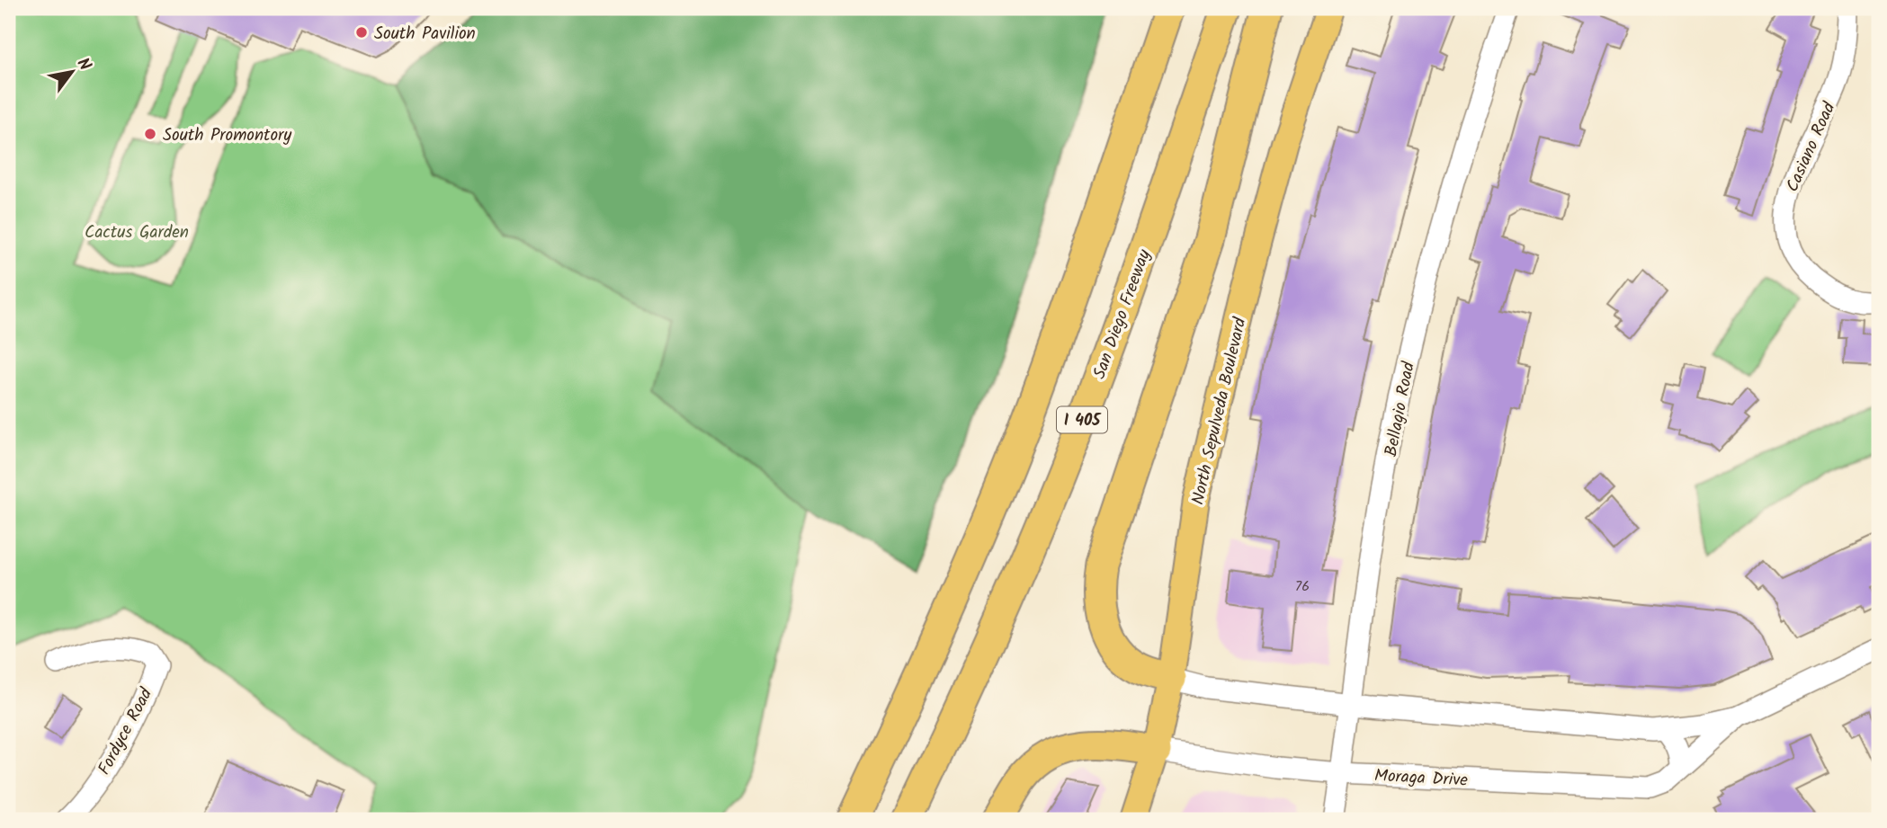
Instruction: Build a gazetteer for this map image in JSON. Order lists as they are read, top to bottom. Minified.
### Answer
{"streets":{"highway":["San Diego Freeway","I 405"],"main road":["North Sepulveda Boulevard"],"street":["Casiano Road","Bellagio Road","Fordyce Road","Moraga Drive"]},"crossings":[["Bellagio Road","Moraga Drive"],["North Sepulveda Boulevard","Moraga Drive"]],"parks":["Cactus Garden"],"places":["South Pavilion","South Promontory"],"house_numbers":["76"],"north":"top right"}
